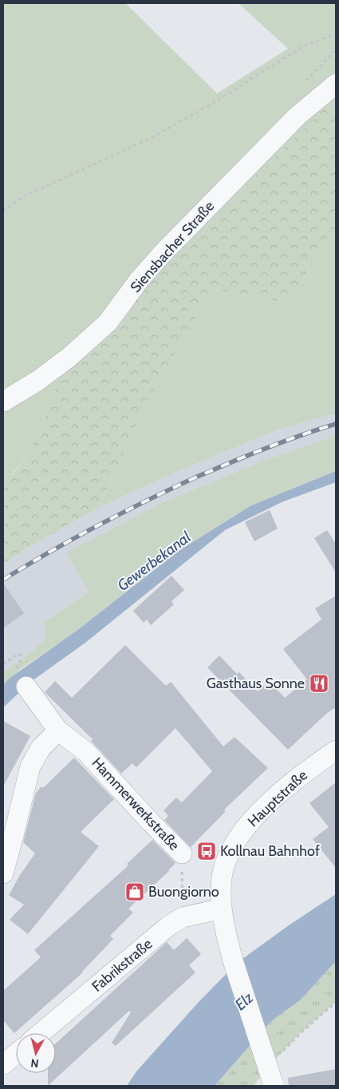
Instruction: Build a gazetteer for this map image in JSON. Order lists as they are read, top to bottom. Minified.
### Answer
{"streets":{"street":["Siensbacher Straße","Hauptstraße","Hammerwerkstraße","Fabrikstraße"]},"crossings":[["Hauptstraße","Fabrikstraße"],["Hammerwerkstraße","Fabrikstraße"]],"water":["Gewerbekanal","Elz"],"places":{"restaurant":["Gasthaus Sonne"],"bus stop":["Kollnau Bahnhof"],"shop":["Buongiorno"]},"north":"bottom"}
